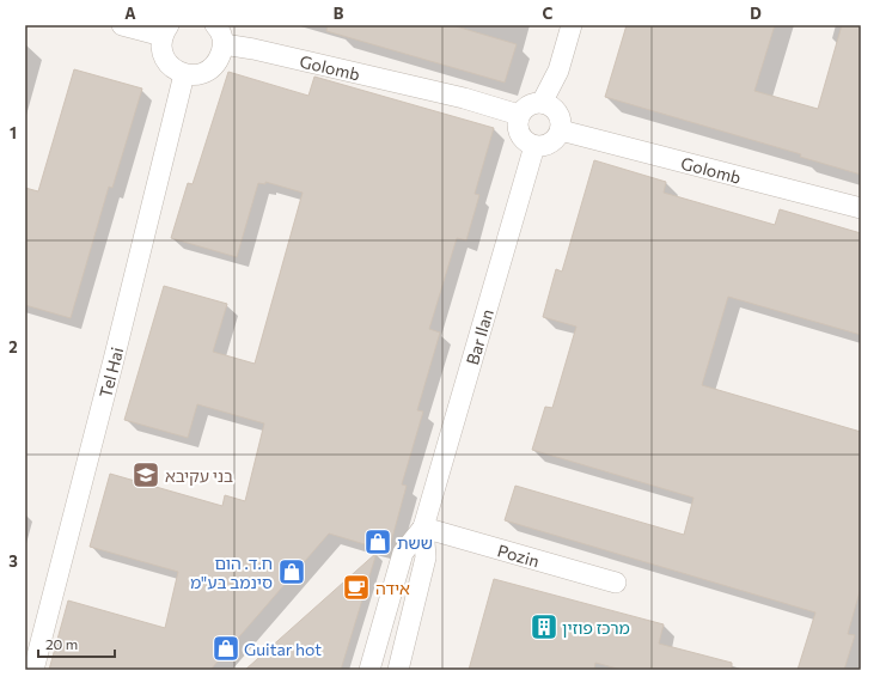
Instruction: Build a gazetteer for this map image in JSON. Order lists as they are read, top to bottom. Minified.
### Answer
{"streets":{"street":["Golomb","Bar Ilan","Tel Hai","Pozin"]},"crossings":[["Golomb","Bar Ilan"],["Bar Ilan","Pozin"]],"places":{"school or university":["בני עקיבא"],"shop":["ששת","ח.ד. הום סינמב בע\"מ","Guitar hot"],"cafe":["אידה"],"building":["מרכז פוזין"]},"scale_bar":"20 m","grid":{"columns":["A","B","C","D"],"rows":["1","2","3"]}}
